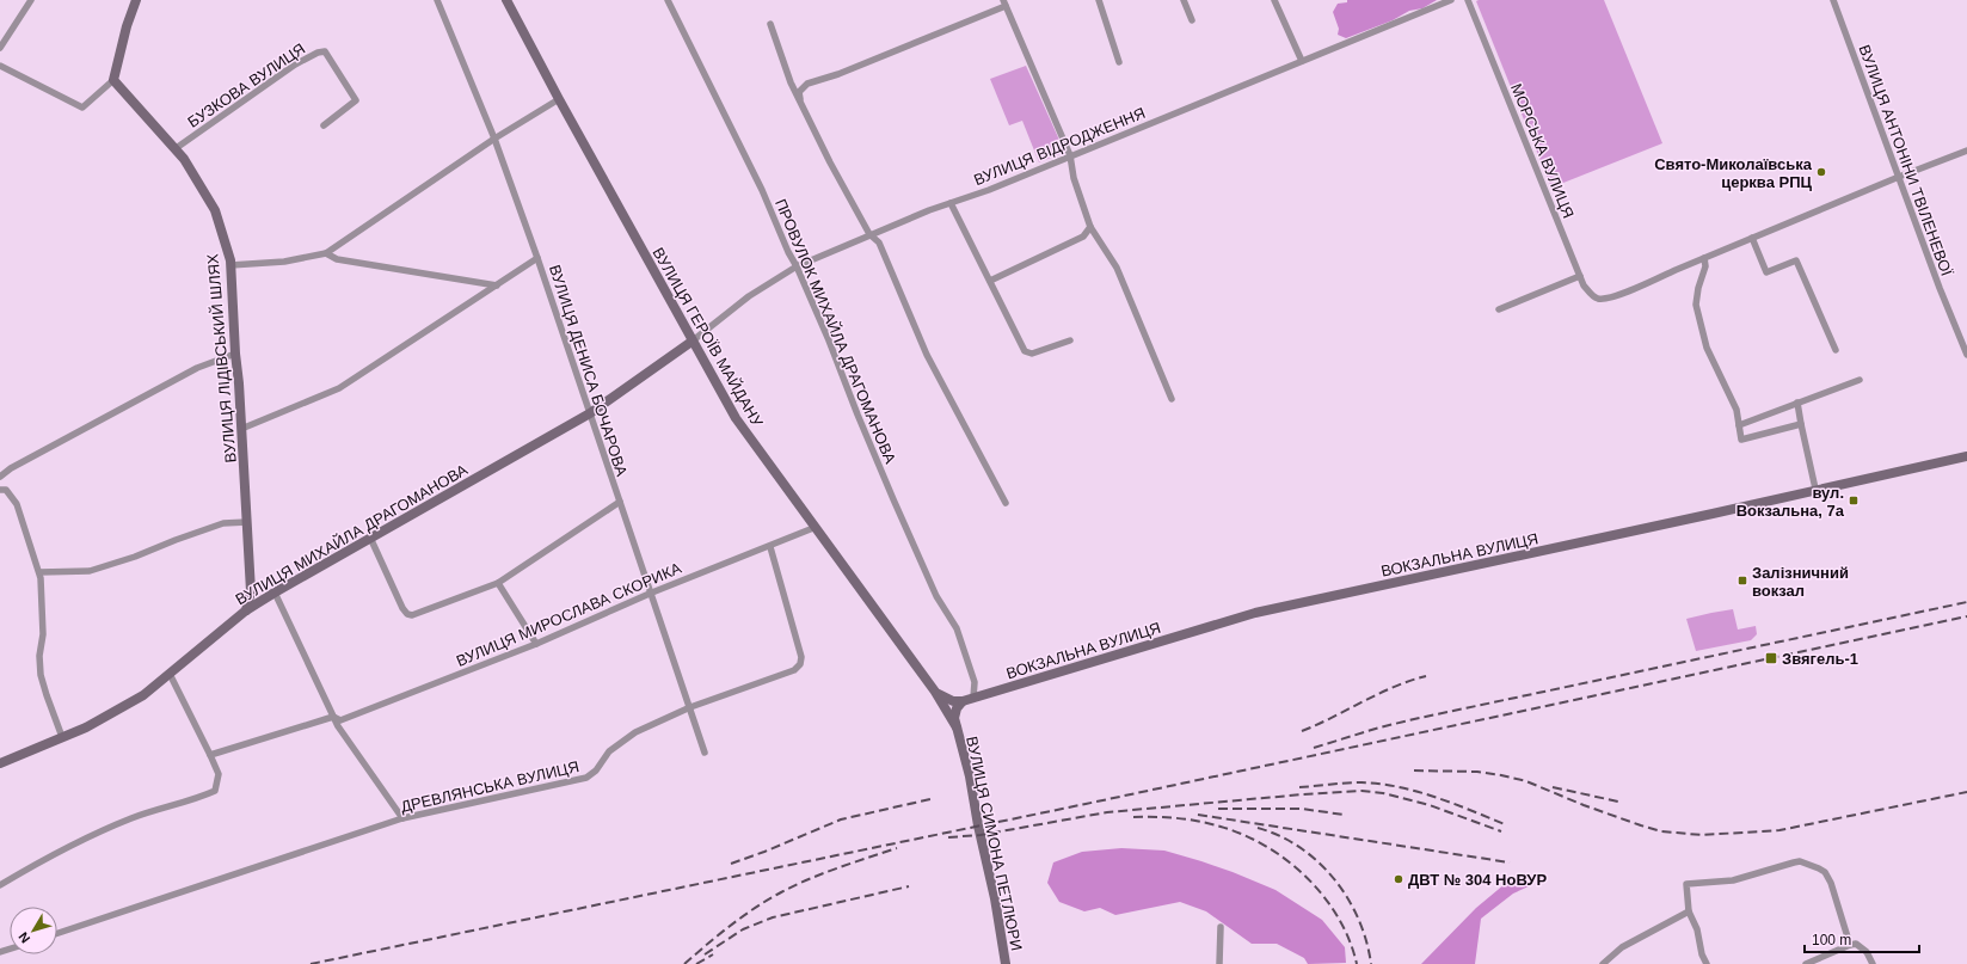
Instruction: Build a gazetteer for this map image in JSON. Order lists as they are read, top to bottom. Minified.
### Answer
{"streets":{"street":["БУЗКОВА ВУЛИЦЯ","ВУЛИЦЯ ВІДРОДЖЕННЯ","МОРСЬКА ВУЛИЦЯ","ВУЛИЦЯ АНТОНІНИ ТВІЛЕНЕВОЇ","ПРОВУЛОК МИХАЙЛА ДРАГОМАНОВА","ВУЛИЦЯ ГЕРОЇВ МАЙДАНУ","ВУЛИЦЯ ЛІДІВСЬКИЙ ШЛЯХ","ВУЛИЦЯ ДЕНИСА БОЧАРОВА","ВУЛИЦЯ МИХАЙЛА ДРАГОМАНОВА","ВОКЗАЛЬНА ВУЛИЦЯ","ВУЛИЦЯ МИРОСЛАВА СКОРИКА","ДРЕВЛЯНСЬКА ВУЛИЦЯ","ВУЛИЦЯ СИМОНА ПЕТЛЮРИ"]},"crossings":[["БУЗКОВА ВУЛИЦЯ","ВУЛИЦЯ ЛІДІВСЬКИЙ ШЛЯХ"],["ВУЛИЦЯ ВІДРОДЖЕННЯ","ПРОВУЛОК МИХАЙЛА ДРАГОМАНОВА"],["ВУЛИЦЯ ВІДРОДЖЕННЯ","ВУЛИЦЯ ГЕРОЇВ МАЙДАНУ"],["ВУЛИЦЯ ВІДРОДЖЕННЯ","ВУЛИЦЯ МИХАЙЛА ДРАГОМАНОВА"],["ПРОВУЛОК МИХАЙЛА ДРАГОМАНОВА","ВОКЗАЛЬНА ВУЛИЦЯ"],["ВУЛИЦЯ ГЕРОЇВ МАЙДАНУ","ВУЛИЦЯ МИХАЙЛА ДРАГОМАНОВА"],["ВУЛИЦЯ ГЕРОЇВ МАЙДАНУ","ВУЛИЦЯ МИРОСЛАВА СКОРИКА"],["ВУЛИЦЯ ГЕРОЇВ МАЙДАНУ","ВУЛИЦЯ СИМОНА ПЕТЛЮРИ"],["ВУЛИЦЯ ЛІДІВСЬКИЙ ШЛЯХ","ВУЛИЦЯ МИХАЙЛА ДРАГОМАНОВА"],["ВУЛИЦЯ ДЕНИСА БОЧАРОВА","ВУЛИЦЯ МИХАЙЛА ДРАГОМАНОВА"],["ВУЛИЦЯ ДЕНИСА БОЧАРОВА","ВУЛИЦЯ МИРОСЛАВА СКОРИКА"],["ВУЛИЦЯ ДЕНИСА БОЧАРОВА","ДРЕВЛЯНСЬКА ВУЛИЦЯ"],["ВУЛИЦЯ МИРОСЛАВА СКОРИКА","ДРЕВЛЯНСЬКА ВУЛИЦЯ"]],"places":{"other":["Свято-Миколаївська церква РПЦ","ДВТ № 304 НоВУР"],"transit":["вул. Вокзальна, 7а","Залізничний вокзал","Звягель-1"]},"scale_bar":"100 m","north":"bottom left"}
